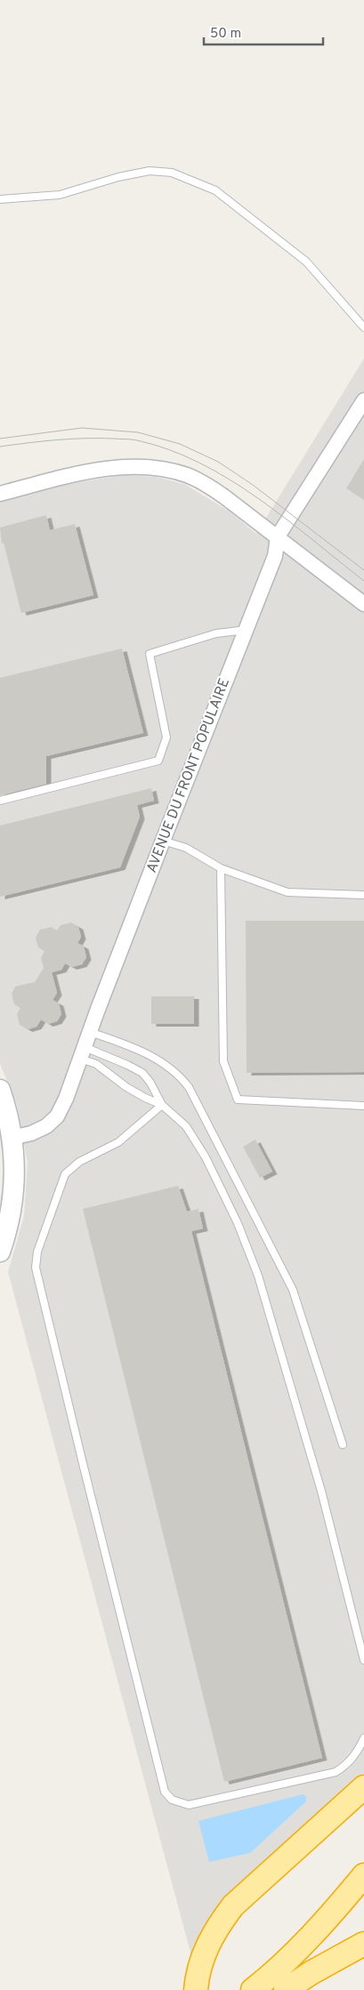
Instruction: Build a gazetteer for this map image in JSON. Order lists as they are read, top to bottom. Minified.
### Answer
{"streets":{"street":["AVENUE DU FRONT POPULAIRE"]},"scale_bar":"50 m"}
